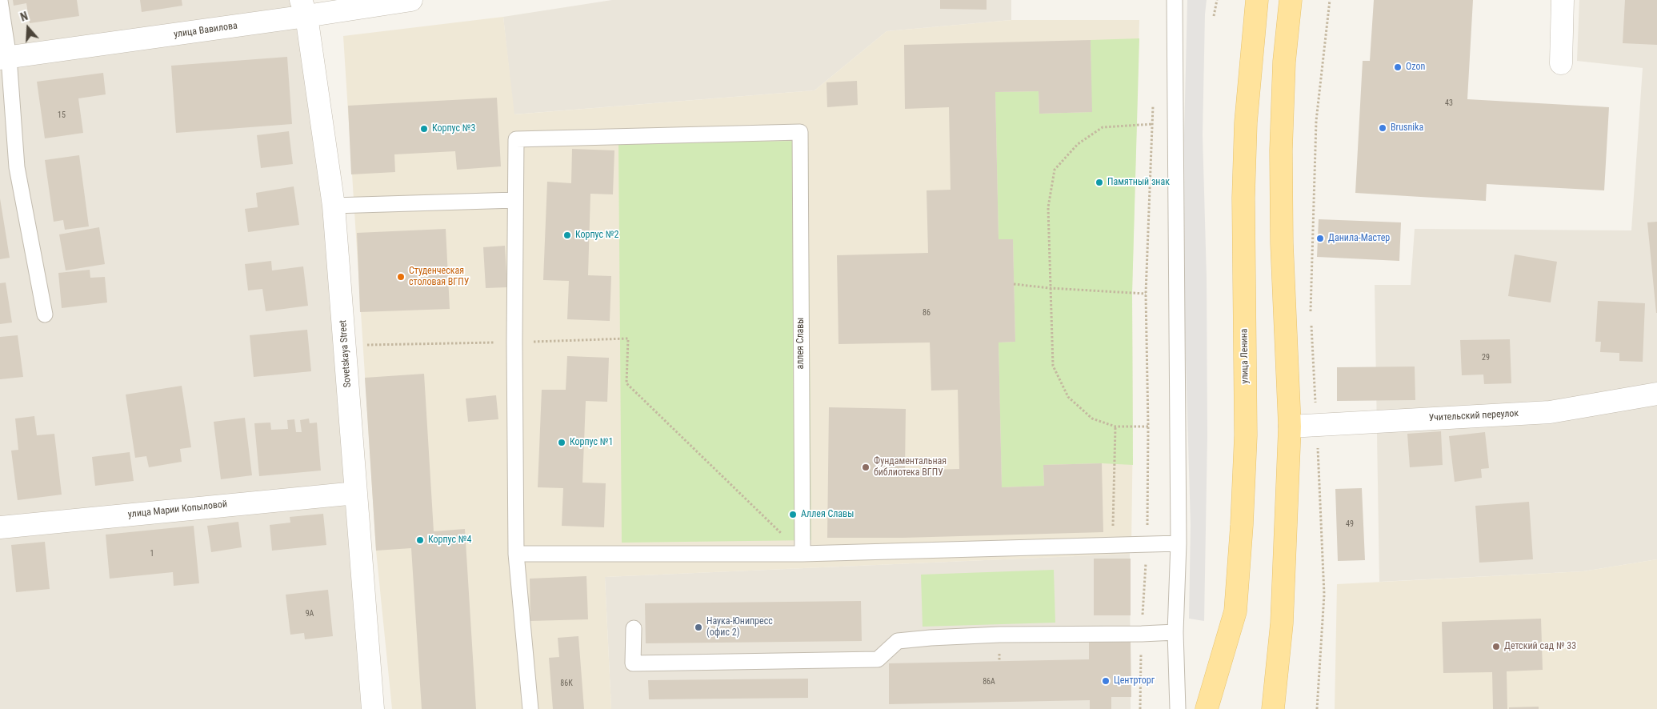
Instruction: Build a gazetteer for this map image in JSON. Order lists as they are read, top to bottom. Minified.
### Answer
{"streets":{"main road":["улица Ленина"],"street":["улица Вавилова","Sovetskaya Street","Учительский переулок","улица Марии Копыловой"],"lane":["аллея Славы"]},"crossings":[["улица Вавилова","Sovetskaya Street"],["Sovetskaya Street","улица Марии Копыловой"]],"places":["Ozon","Brusnika","Корпус №3","Памятный знак","Корпус №2","Данила-Мастер","Студенческая столовая ВГПУ","Корпус №1","Фундаментальная библиотека ВГПУ","Аллея Славы","Корпус №4","Наука-Юнипресс (офис 2)","Детский сад № 33","Центрторг"],"house_numbers":["43","15","86","29","49","1","9А","86А","86К"],"north":"top"}
